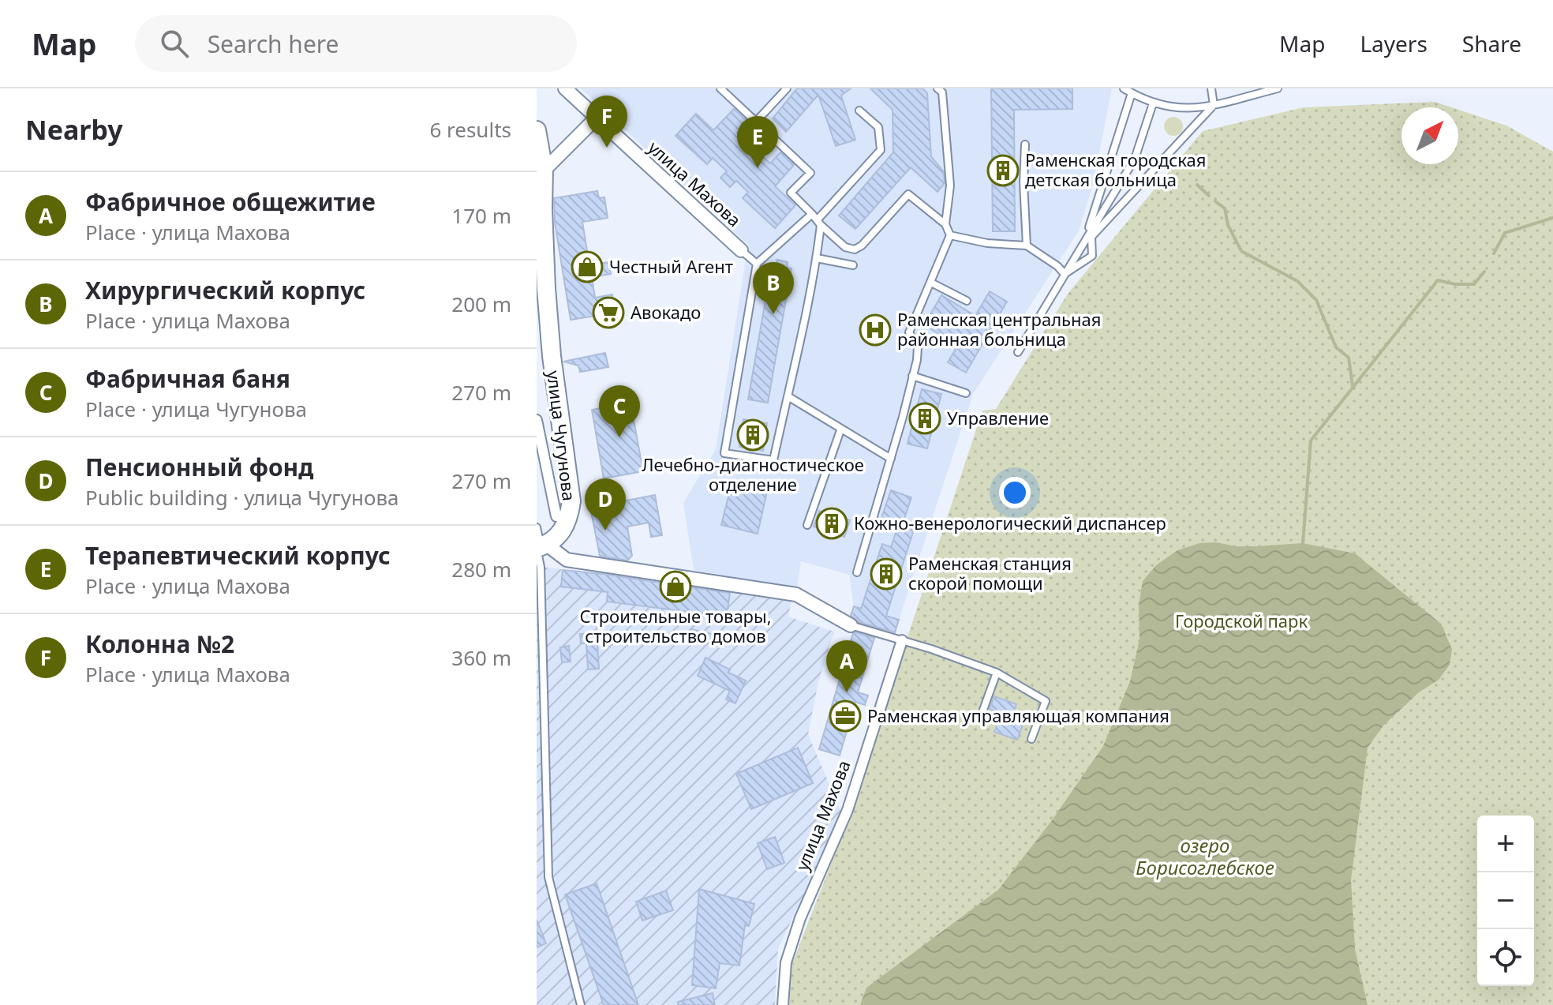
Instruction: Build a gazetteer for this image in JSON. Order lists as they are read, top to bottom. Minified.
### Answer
{"streets":{"main road":["улица Чугунова"],"street":["улица Махова"]},"water":["озеро Борисоглебское"],"parks":["Городской парк"],"places":{"building":["Раменская городская детская больница","Управление","Лечебно-диагностическое отделение","Кожно-венерологический диспансер","Раменская станция скорой помощи"],"shop":["Честный Агент","Строительные товары, строительство домов"],"supermarket":["Авокадо"],"hospital":["Раменская центральная районная больница"],"office":["Раменская управляющая компания"]},"north":"top right","page":{"header":"Map","search":"Search here","nav":["Map","Layers","Share"],"heading":["Nearby","6 results"],"pins":["F","E","B","C","D","A"],"list":[{"mark":"A","name":"Фабричное общежитие","note":"Place · улица Махова","value":"170 m"},{"mark":"B","name":"Хирургический корпус","note":"Place · улица Махова","value":"200 m"},{"mark":"C","name":"Фабричная баня","note":"Place · улица Чугунова","value":"270 m"},{"mark":"D","name":"Пенсионный фонд","note":"Public building · улица Чугунова","value":"270 m"},{"mark":"E","name":"Терапевтический корпус","note":"Place · улица Махова","value":"280 m"},{"mark":"F","name":"Колонна №2","note":"Place · улица Махова","value":"360 m"}],"map_buttons":["+","−"]}}
